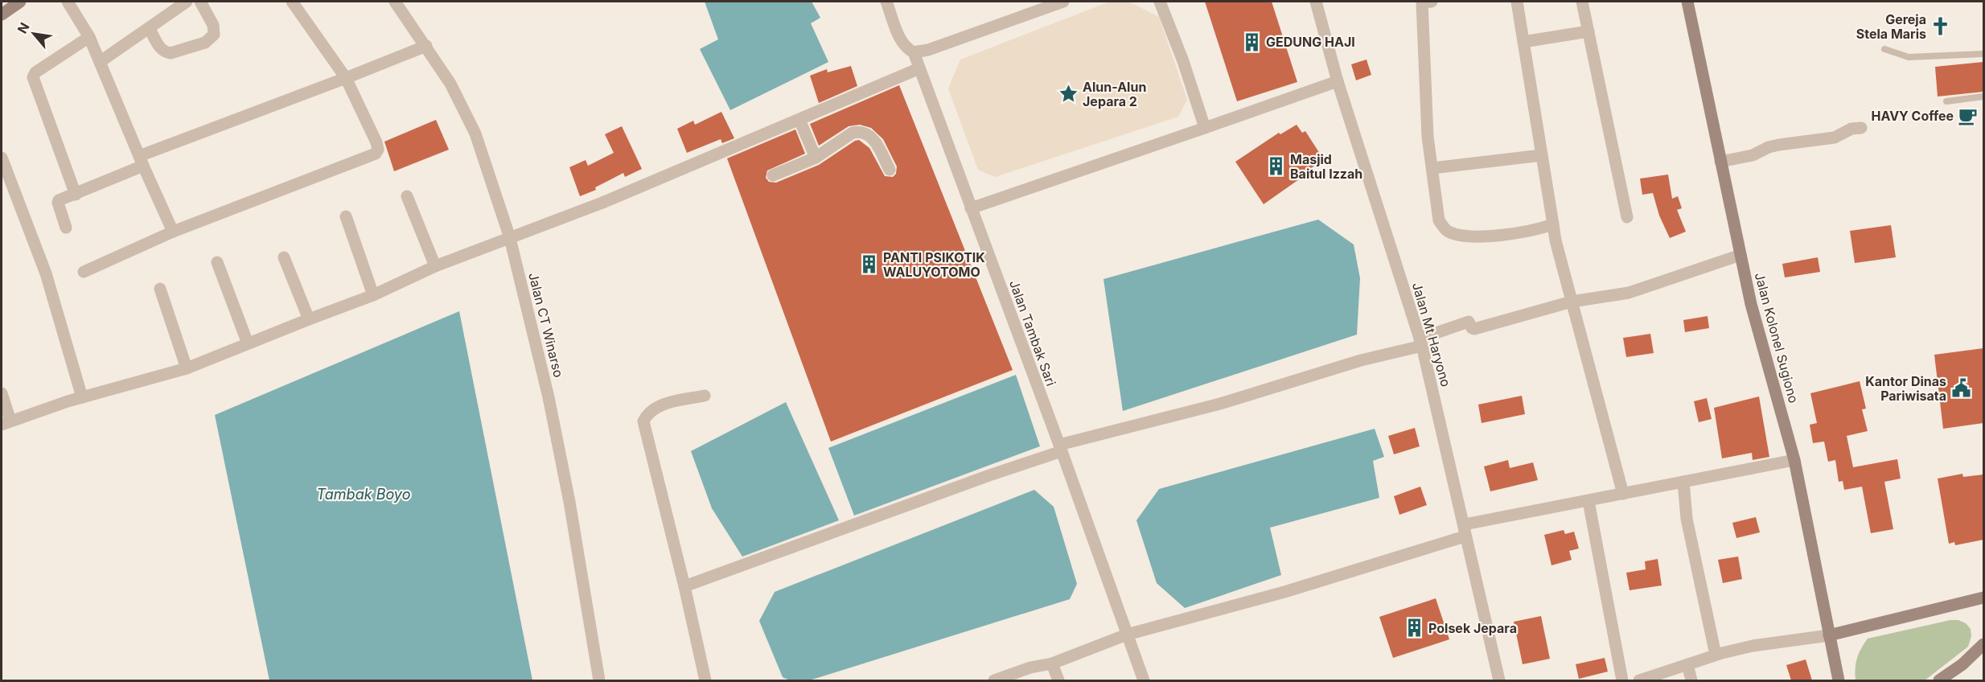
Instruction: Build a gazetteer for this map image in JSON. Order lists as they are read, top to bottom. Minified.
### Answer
{"streets":{"main road":["Jalan Kolonel Sugiono"],"street":["Jalan CT Winarso","Jalan Tambak Sari","Jalan Mt Haryono"]},"water":["Tambak Boyo"],"places":{"church":["Gereja Stela Maris"],"building":["GEDUNG HAJI","Masjid Baitul Izzah","PANTI PSIKOTIK WALUYOTOMO","Polsek Jepara"],"place":["Alun-Alun Jepara 2"],"cafe":["HAVY Coffee"],"public building":["Kantor Dinas Pariwisata"]},"north":"top left"}
